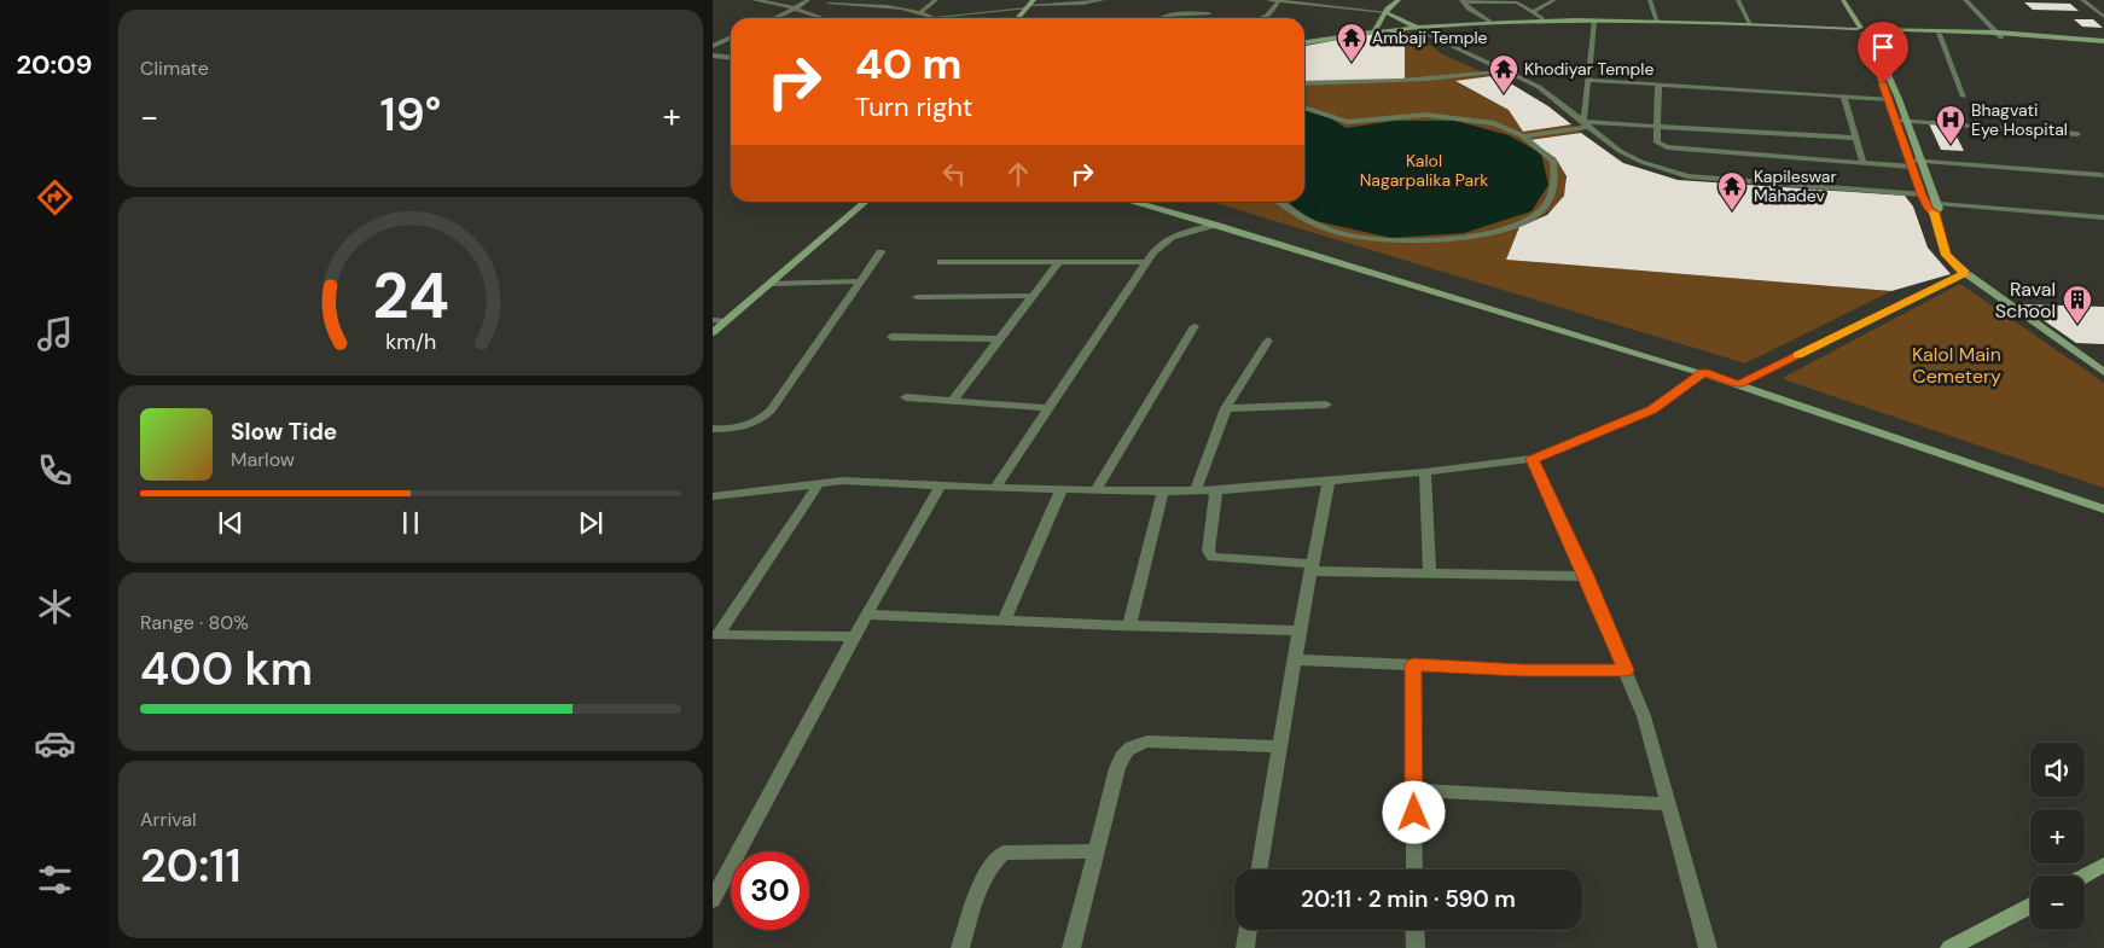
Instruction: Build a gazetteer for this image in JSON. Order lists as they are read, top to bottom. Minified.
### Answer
{"parks":["Kalol Nagarpalika Park","Kalol Main Cemetery"],"places":{"temple":["Ambaji Temple","Khodiyar Temple","Kapileswar Mahadev"],"hospital":["Bhagvati Eye Hospital"],"building":["Raval School"]},"page":{"tabs":"20:09","tile":["Climate",["Range · 80%","400 km"],["Arrival","20:11"]],"turn":["40 m","Turn right"],"heat":["−","19°","+"],"song":["Slow Tide","Marlow"],"map_buttons":["+","−"],"limit":"30","trip":"20:11 · 2 min · 590 m","gauge":["24","km/h"]}}
